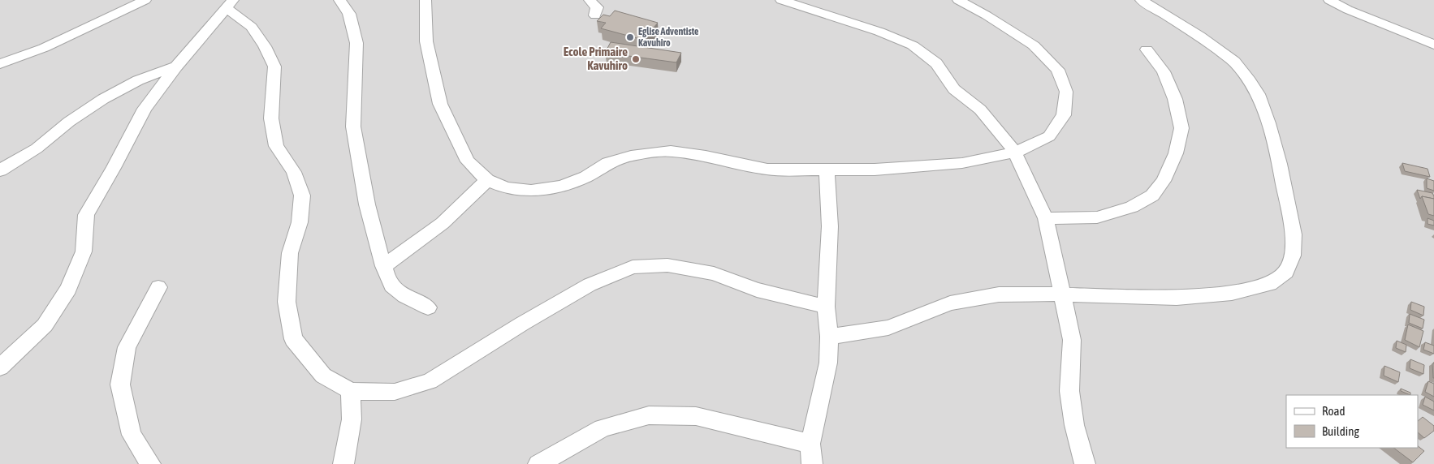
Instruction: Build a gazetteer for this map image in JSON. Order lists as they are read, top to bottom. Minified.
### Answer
{"places":["Eglise Adventiste Kavuhiro","Ecole Primaire Kavuhiro"],"legend":["Road","Building"]}
